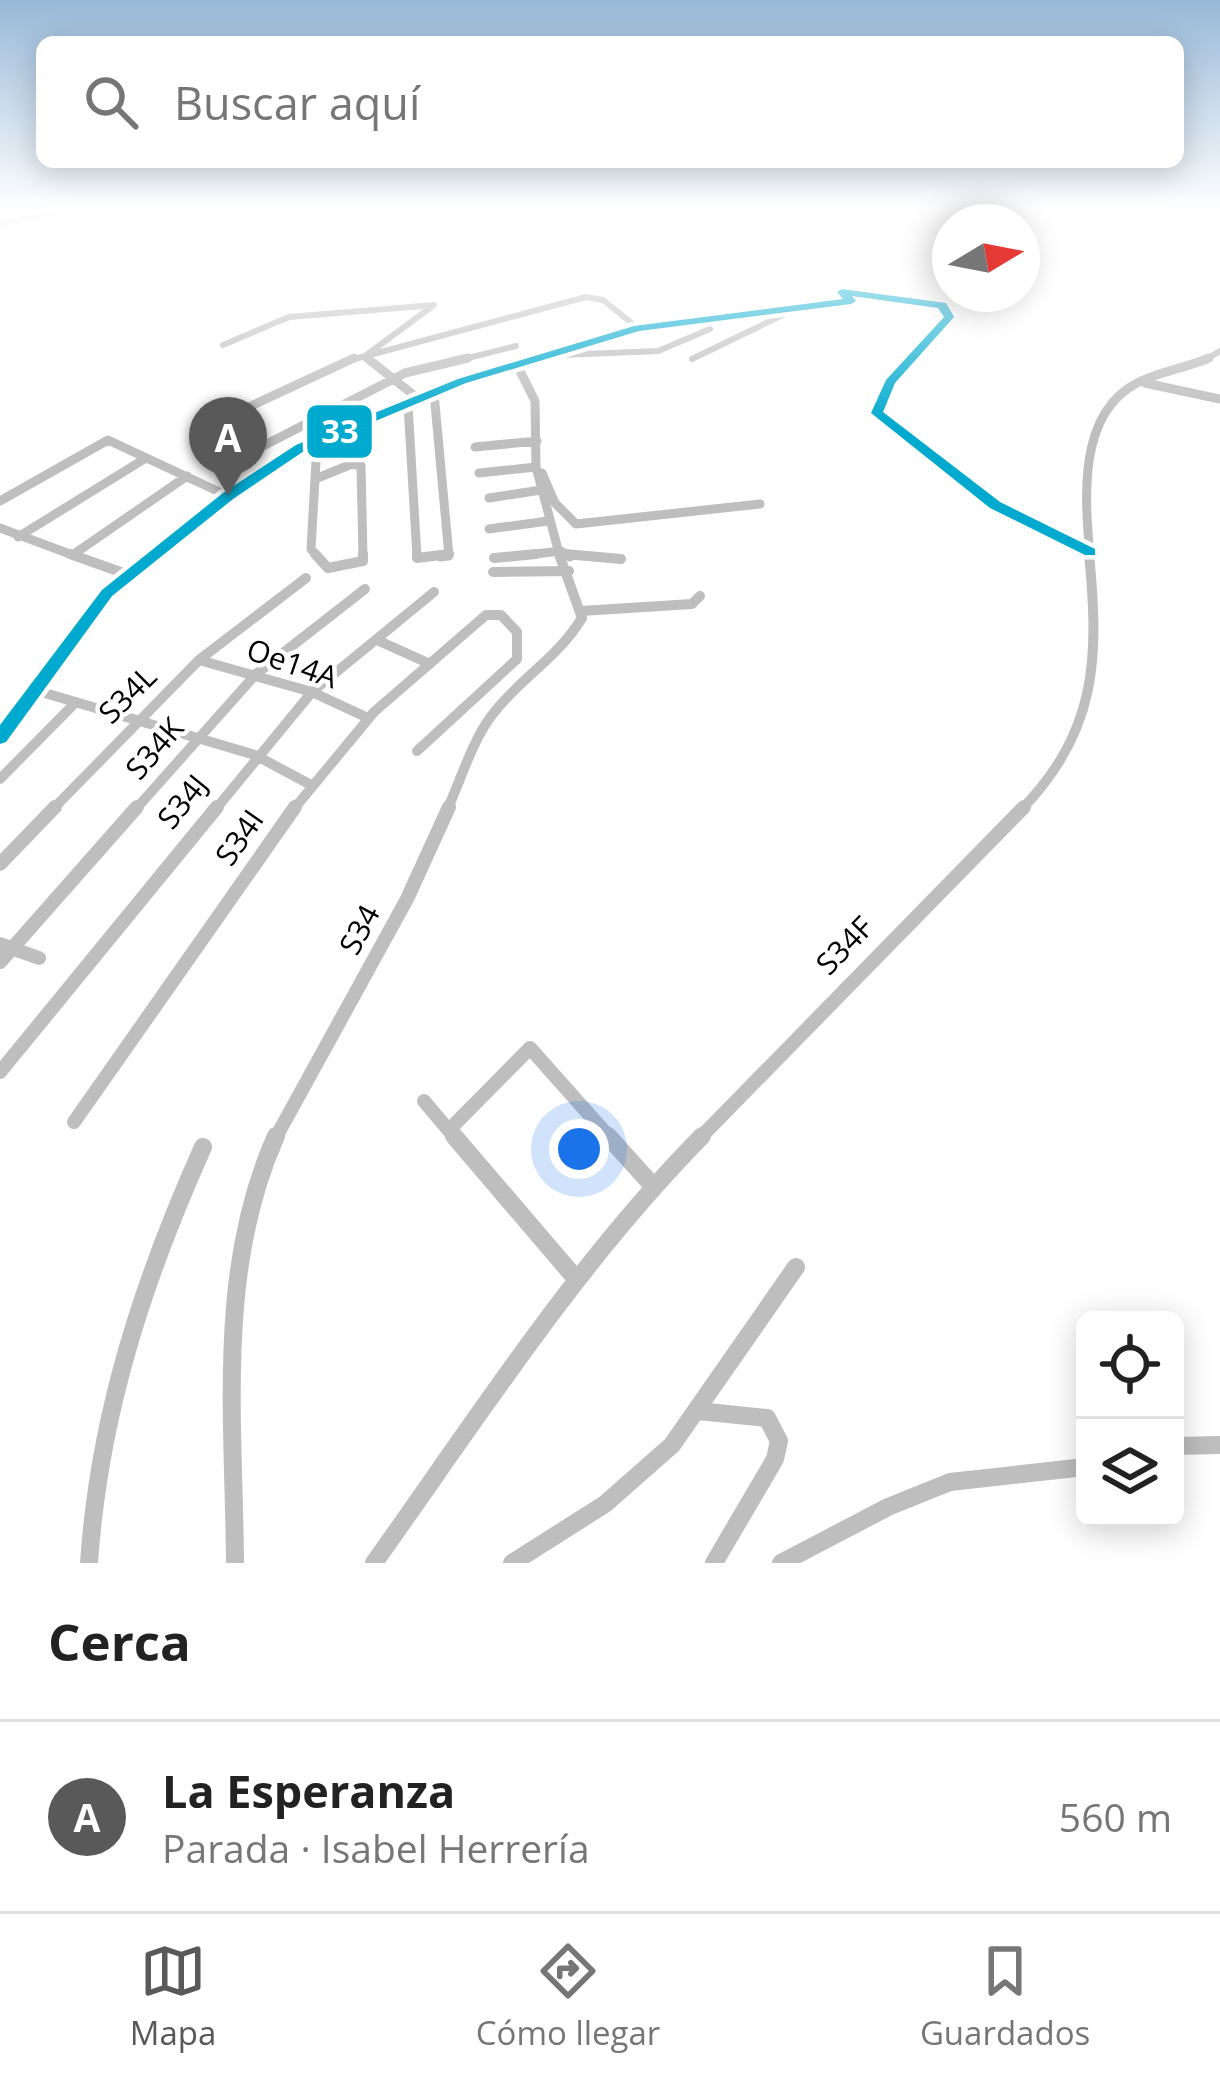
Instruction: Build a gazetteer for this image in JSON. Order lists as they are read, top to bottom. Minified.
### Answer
{"streets":{"street":["Oe14A","S34L","S34K","S34J","S34I","S34","S34F"]},"crossings":[["Oe14A","S34L"],["Oe14A","S34K"],["Oe14A","S34J"],["Oe14A","S34I"]],"lines":["transit line 33"],"north":"right","page":{"search":"Buscar aquí","pins":"A","heading":"Cerca","list":[{"mark":"A","name":"La Esperanza","note":"Parada · Isabel Herrería","value":"560 m"}],"nav":["Mapa","Cómo llegar","Guardados"]}}
